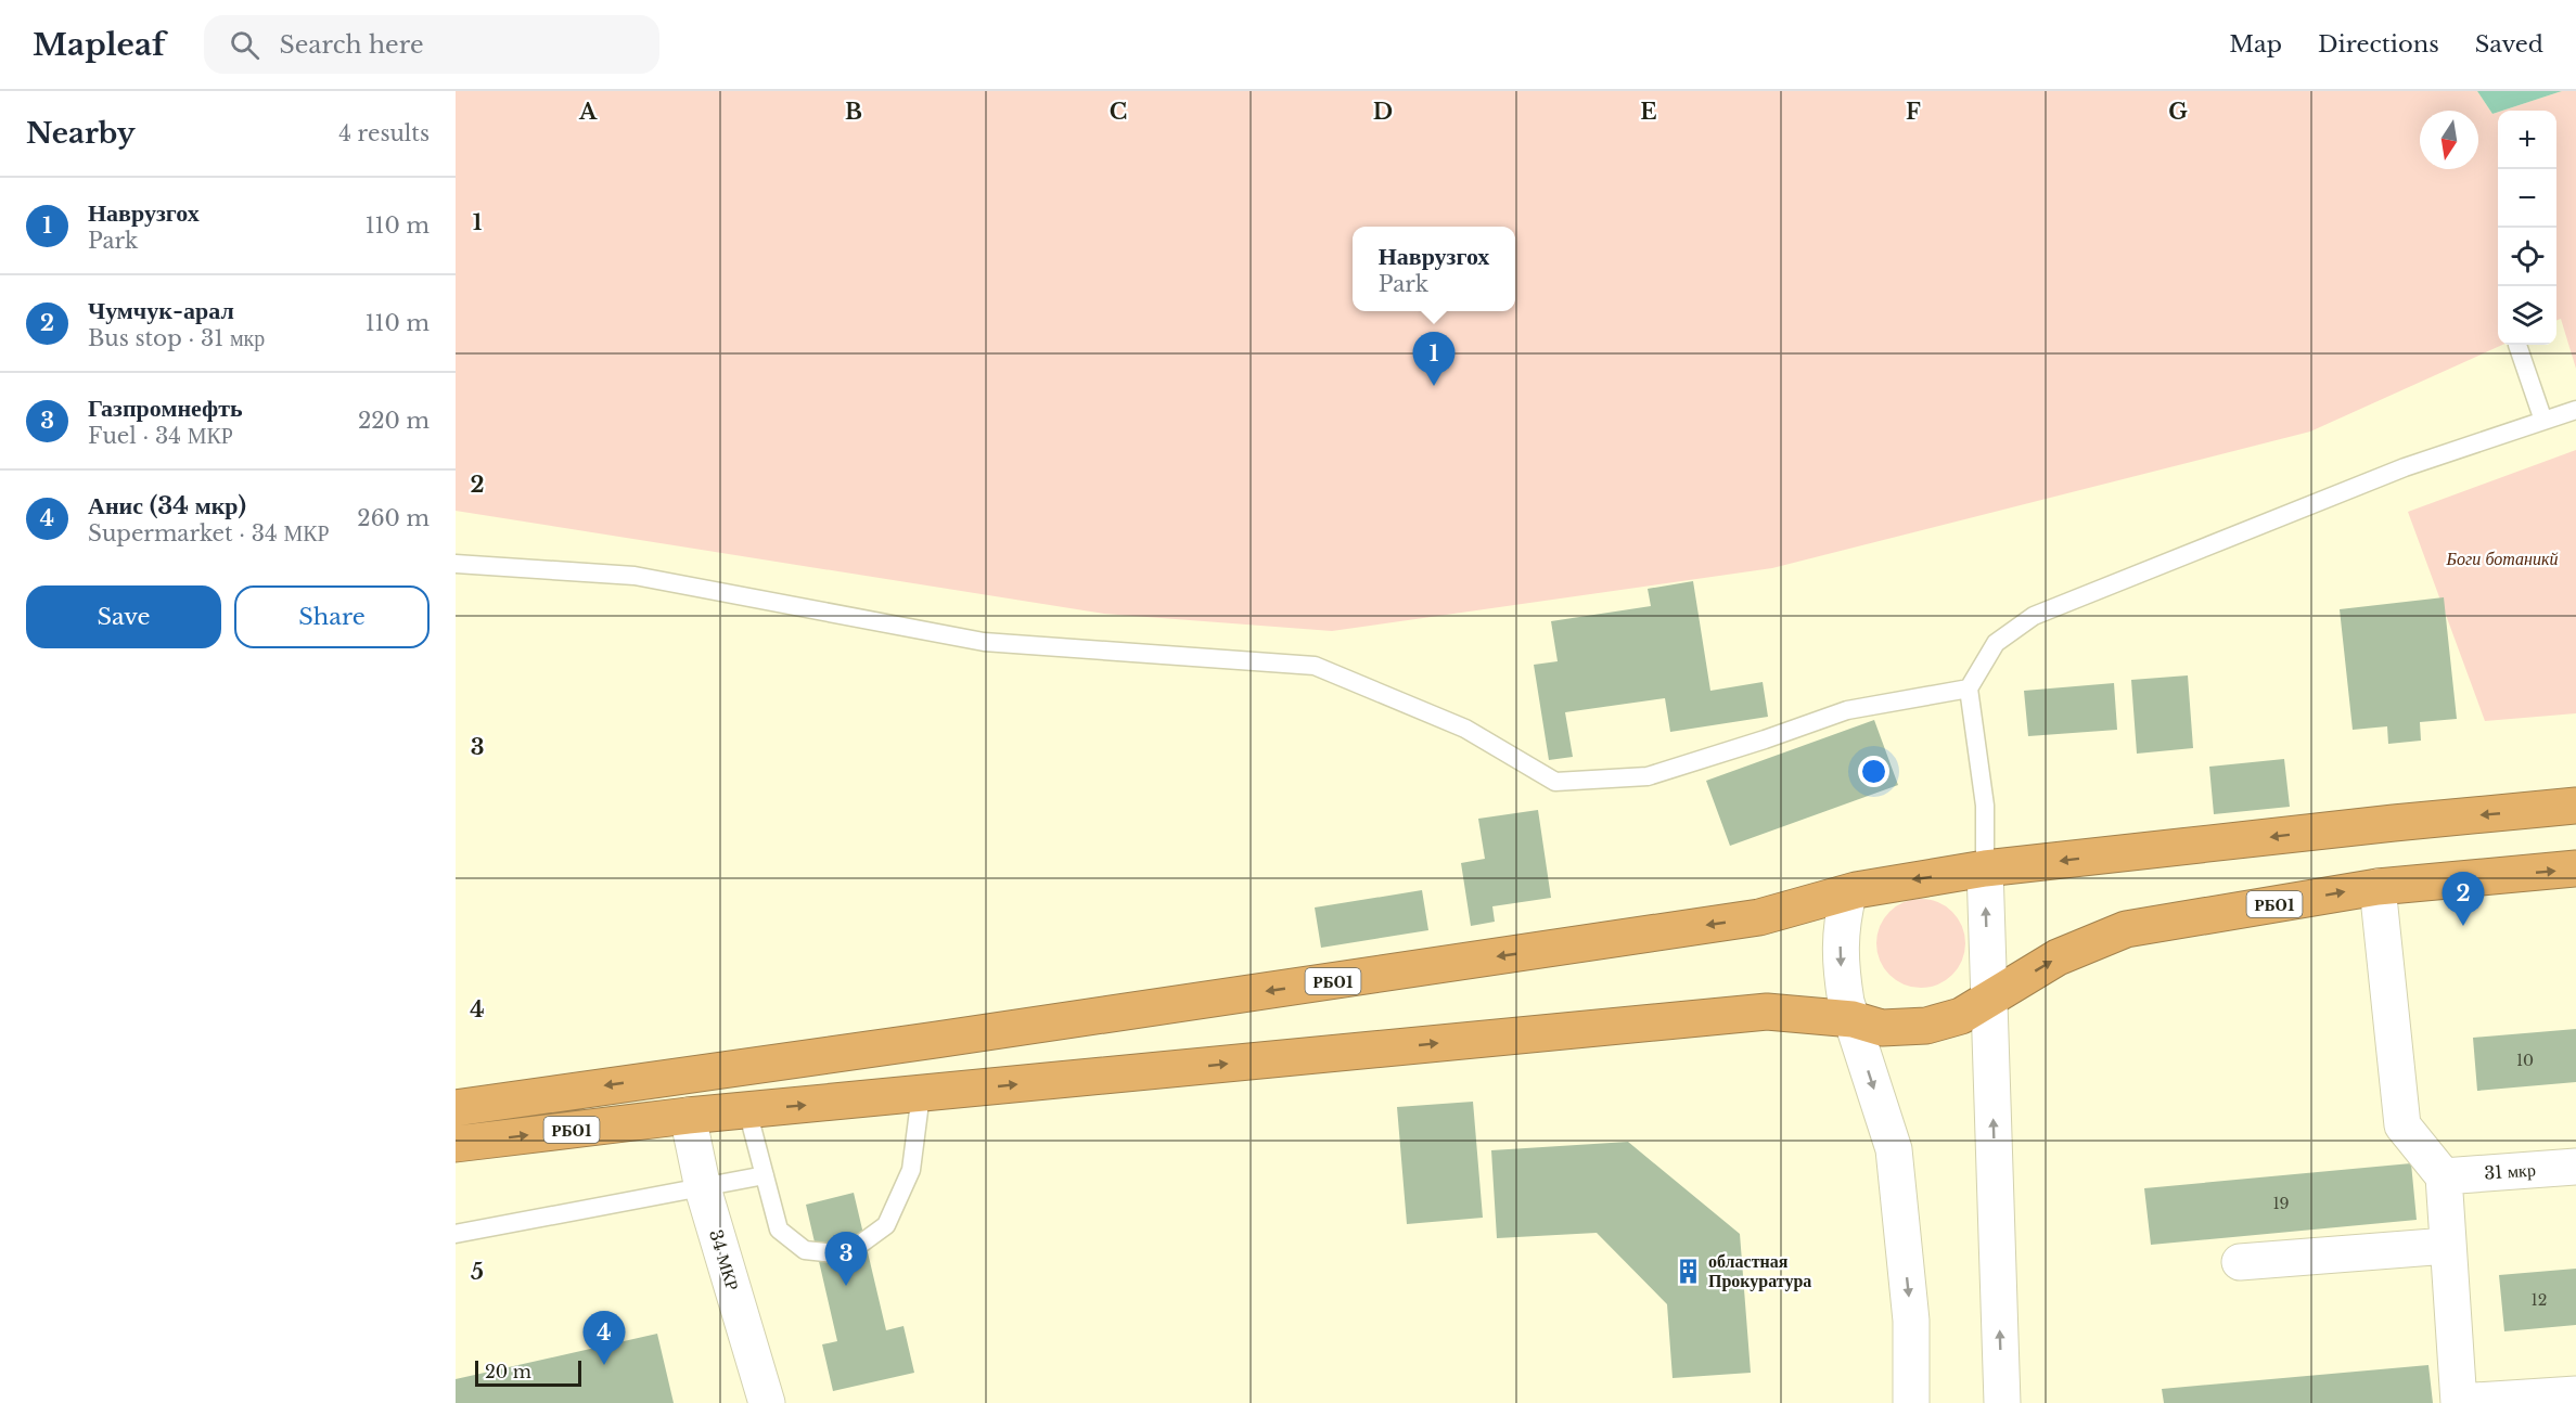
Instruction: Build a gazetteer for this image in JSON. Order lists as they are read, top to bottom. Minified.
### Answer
{"streets":{"highway":["РБ01"],"street":["31 мкр","34 МКР"]},"crossings":[["РБ01","34 МКР"]],"parks":["Боги ботаникй"],"places":{"building":["областная Прокуратура"]},"house_numbers":["10","19","12"],"scale_bar":"20 m","north":"bottom","page":{"header":"Mapleaf","search":"Search here","nav":["Map","Directions","Saved"],"heading":["Nearby","4 results"],"map_buttons":["+","−"],"list":[{"mark":"1","name":"Наврузгох","note":"Park","value":"110 m"},{"mark":"2","name":"Чумчук-арал","note":"Bus stop · 31 мкр","value":"110 m"},{"mark":"3","name":"Газпромнефть","note":"Fuel · 34 МКР","value":"220 m"},{"mark":"4","name":"Анис (34 мкр)","note":"Supermarket · 34 МКР","value":"260 m"}],"popup":["Наврузгох","Park"],"pins":["1","2","3","4"],"buttons":["Save","Share"],"scale":"20 m"},"grid":{"columns":["A","B","C","D","E","F","G"],"rows":["1","2","3","4","5"]}}
